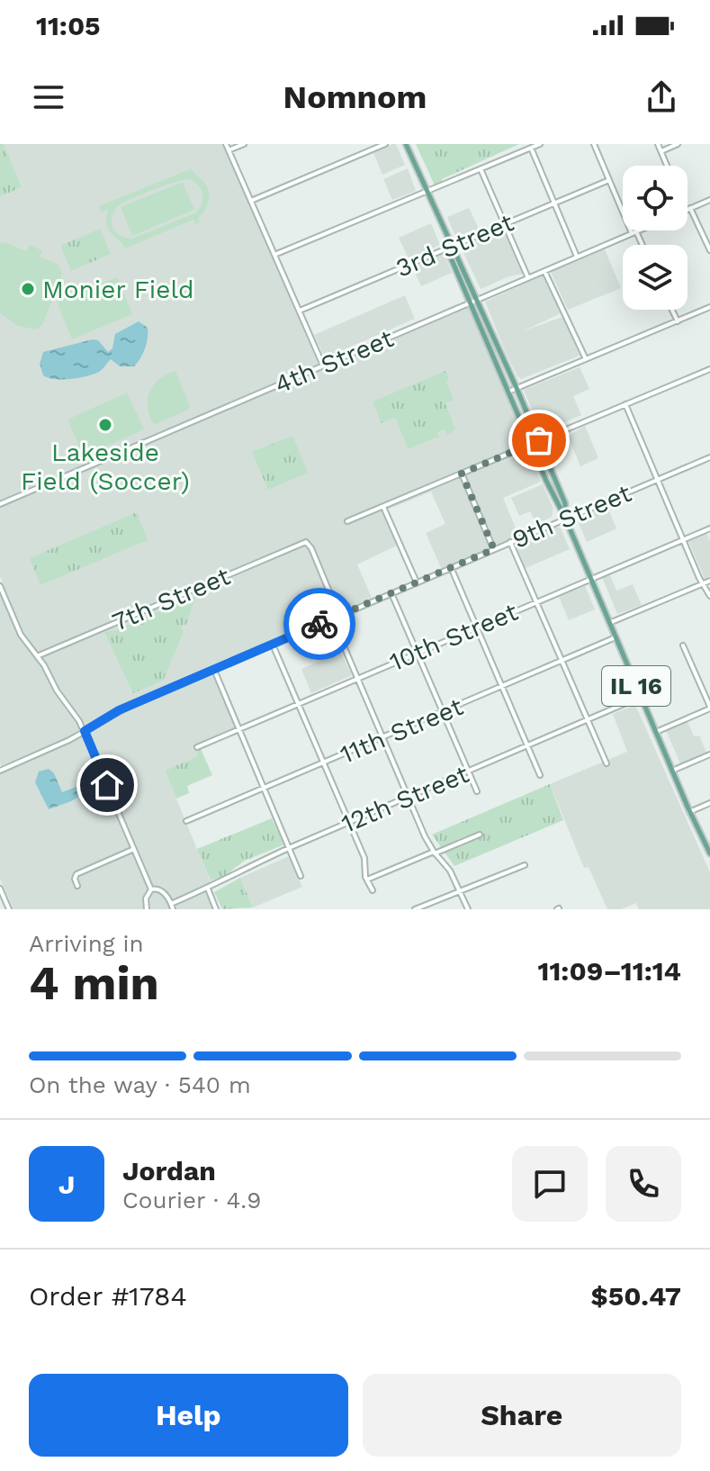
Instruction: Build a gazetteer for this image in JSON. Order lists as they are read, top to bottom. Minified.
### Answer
{"streets":{"main road":["IL 16"],"street":["3rd Street","4th Street","9th Street","7th Street","10th Street","11th Street","12th Street"]},"crossings":[["3rd Street","IL 16"],["4th Street","IL 16"],["9th Street","7th Street"],["9th Street","IL 16"],["10th Street","IL 16"],["IL 16","11th Street"],["IL 16","12th Street"]],"places":["Monier Field","Lakeside Field (Soccer)"],"page":{"status":"11:05","header":"Nomnom","heading":["4 min","Arriving in","11:09–11:14"],"panel":["Jordan","Courier · 4.9","Order #1784","$50.47"],"bar":"On the way · 540 m","round":"J","buttons":["Help","Share"]}}
